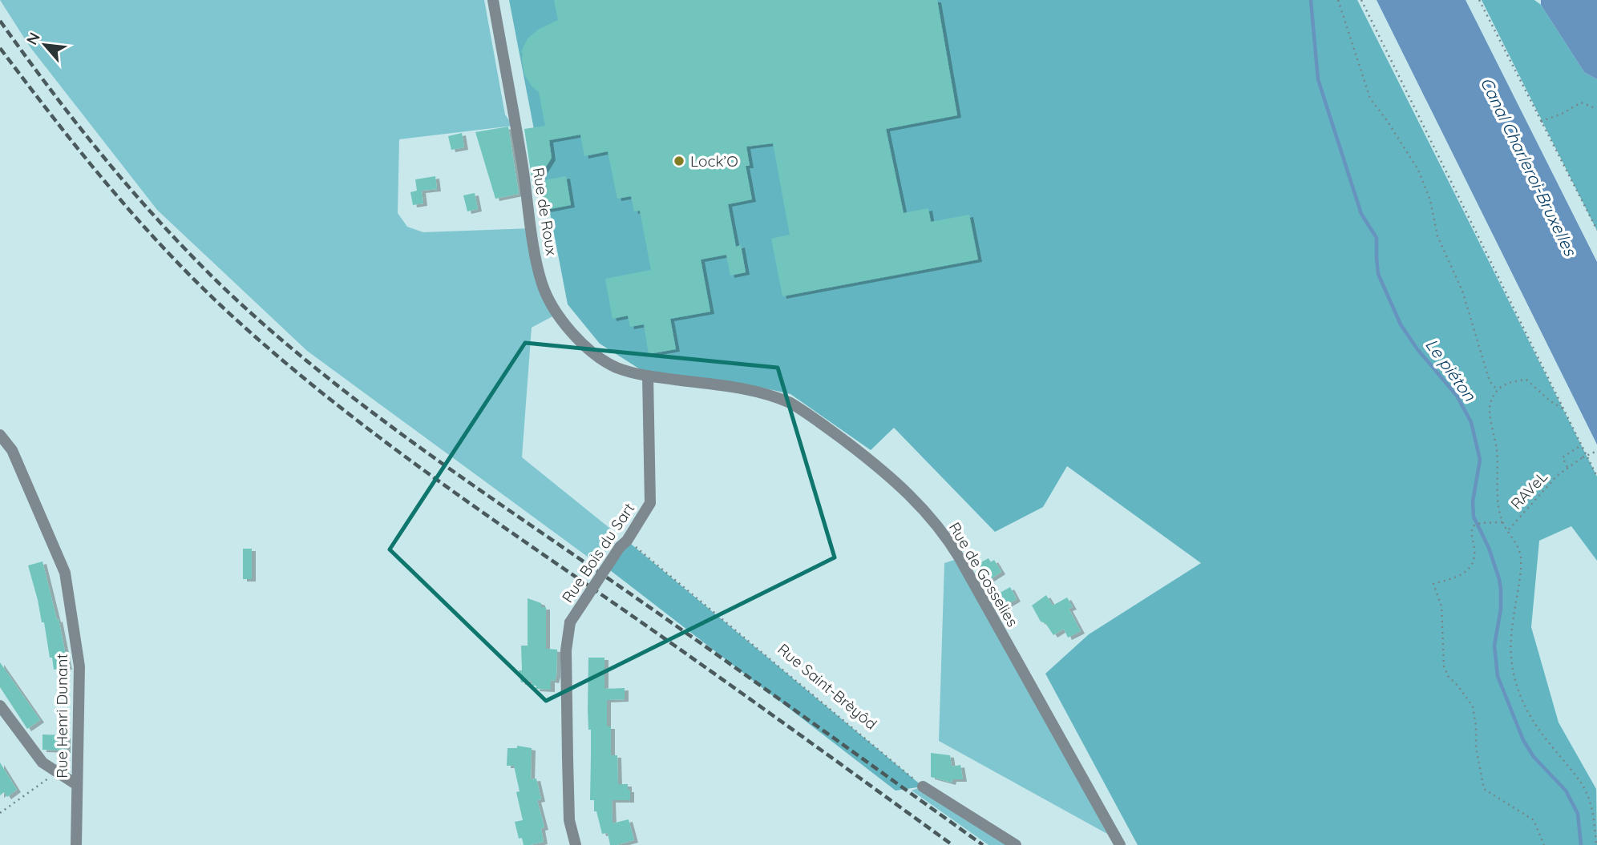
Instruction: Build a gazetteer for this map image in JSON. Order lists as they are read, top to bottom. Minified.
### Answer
{"streets":{"street":["Rue de Roux","Rue Bois du Sart","Rue de Gosselies","Rue Henri Dunant"],"path":["RAVeL","Rue Saint-Brèyôd"]},"crossings":[["Rue de Roux","Rue Bois du Sart"],["Rue de Roux","Rue de Gosselies"],["Rue Bois du Sart","Rue de Gosselies"],["Rue Bois du Sart","Rue Saint-Brèyôd"]],"water":["Canal Charleroi-Bruxelles","Le piéton"],"places":["Lock’O"],"north":"top left"}
